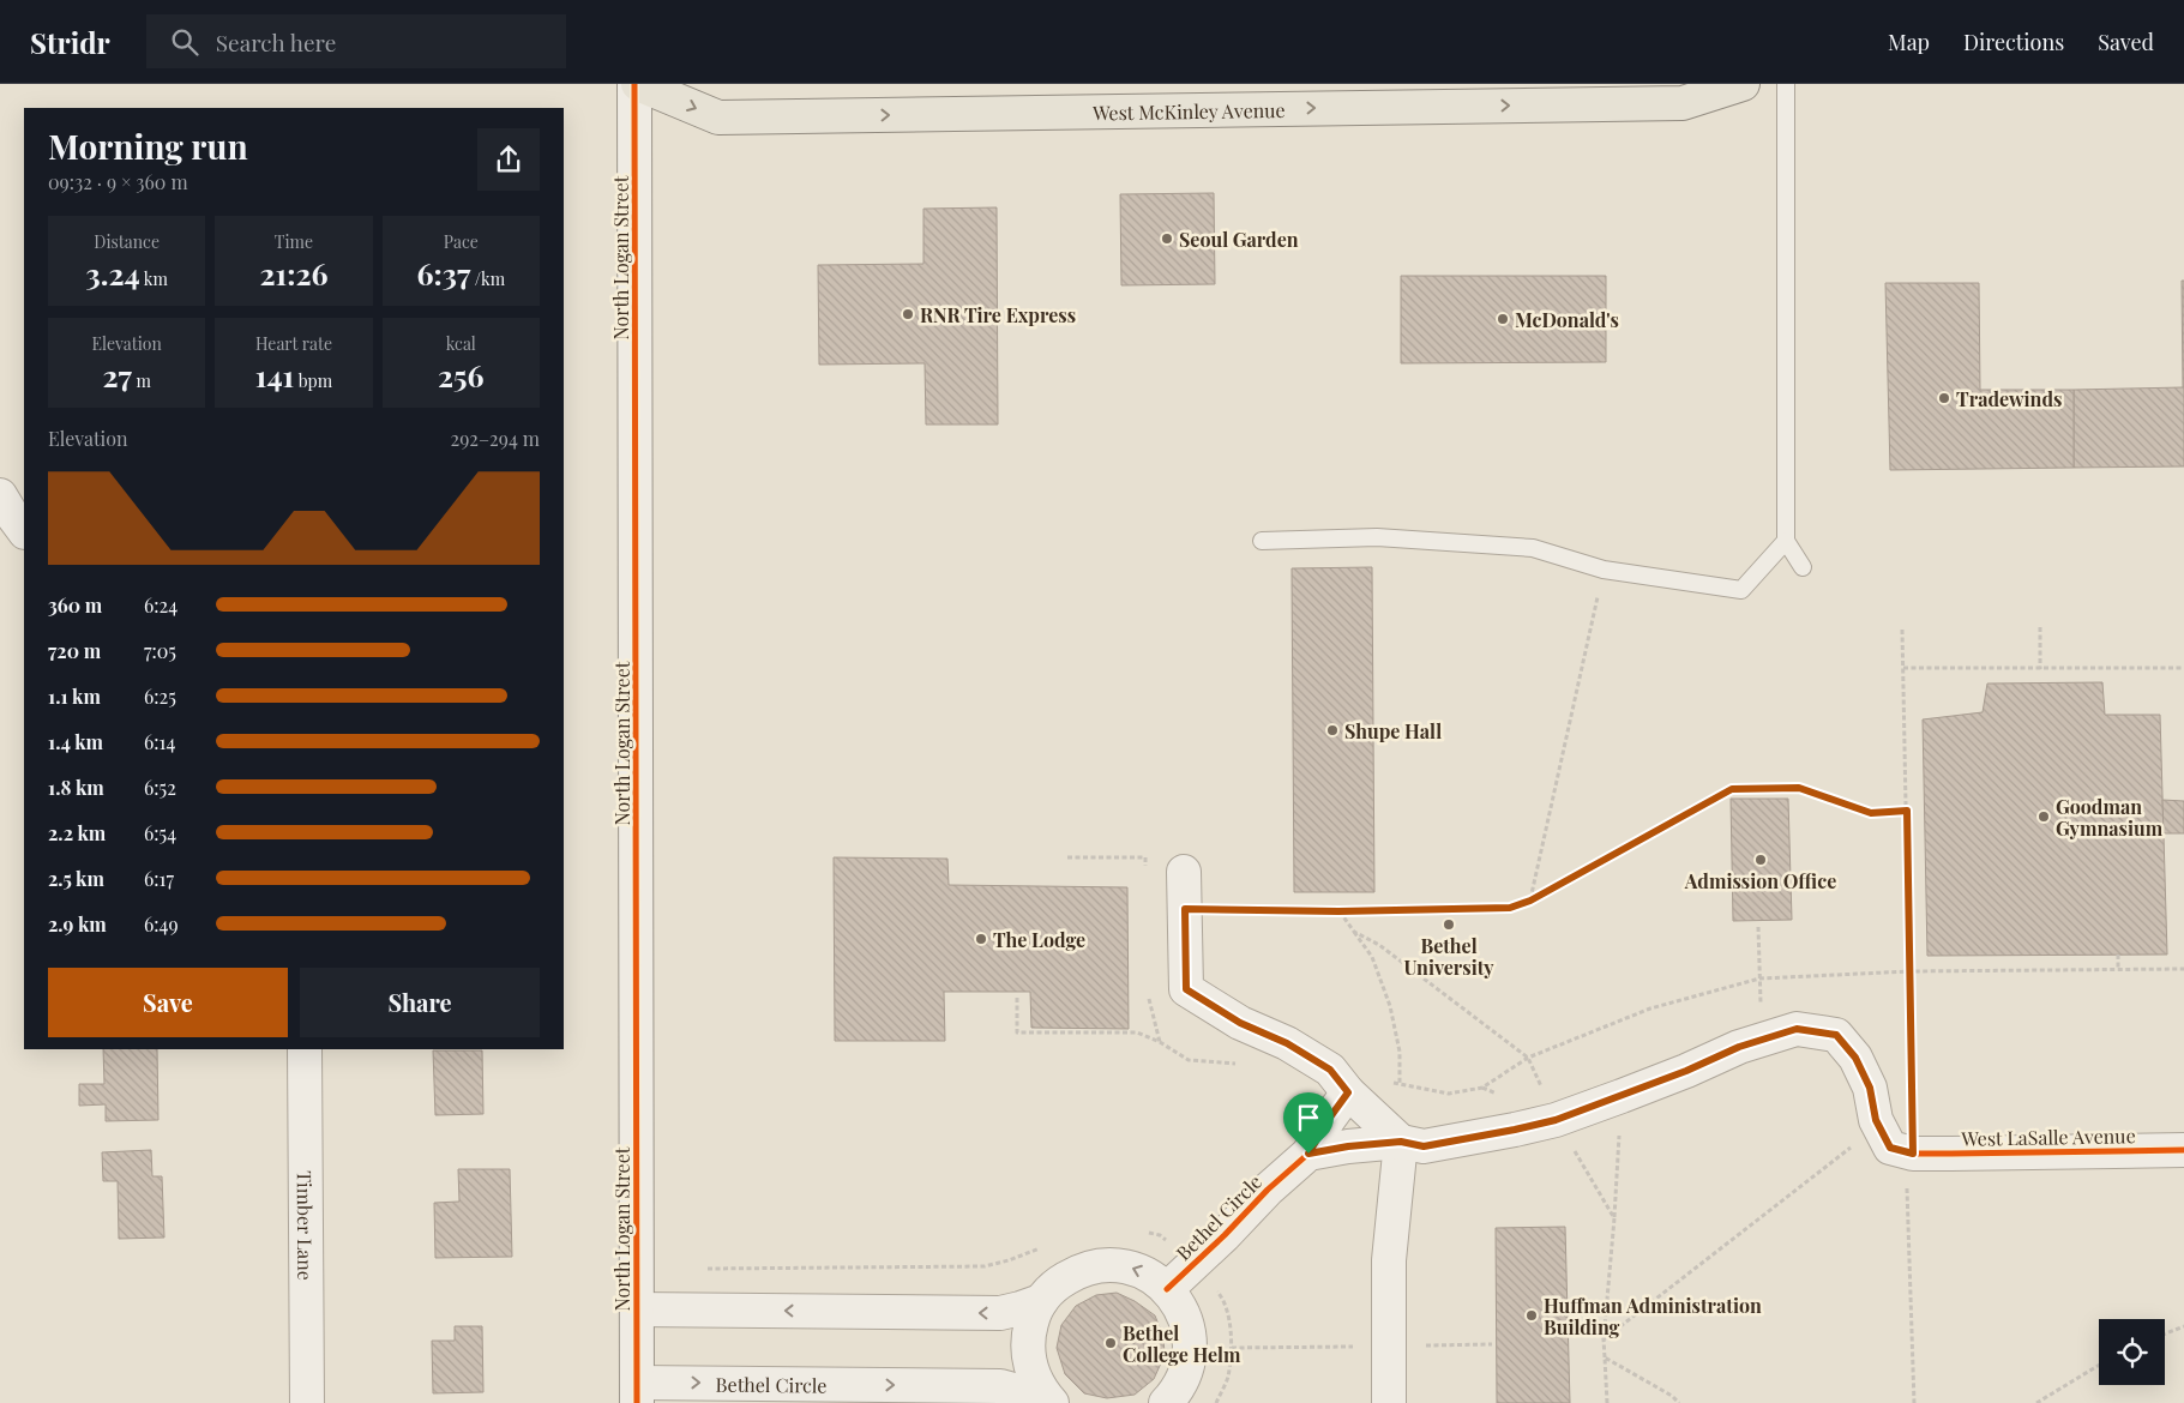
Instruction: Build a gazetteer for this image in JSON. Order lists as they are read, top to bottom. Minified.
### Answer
{"streets":{"main road":["West McKinley Avenue"],"street":["North Logan Street","West LaSalle Avenue","Bethel Circle","Timber Lane"]},"crossings":[["West McKinley Avenue","North Logan Street"],["North Logan Street","Bethel Circle"]],"one_way":["West McKinley Avenue"],"places":["Seoul Garden","RNR Tire Express","McDonald's","Tradewinds","Shupe Hall","Goodman Gymnasium","Admission Office","Bethel University","The Lodge","Huffman Administration Building","Bethel College Helm"],"page":{"header":"Stridr","search":"Search here","nav":["Map","Directions","Saved"],"heading":["Morning run","09:32 · 9 × 360 m"],"stats":[["Distance","3.24 km"],["Time","21:26"],["Pace","6:37 /km"],["Elevation","27 m"],["Heart rate","141 bpm"],["kcal","256"]],"chart":["Elevation","292–294 m"],"list":[{"name":"360 m","note":"6:24"},{"name":"720 m","note":"7:05"},{"name":"1.1 km","note":"6:25"},{"name":"1.4 km","note":"6:14"},{"name":"1.8 km","note":"6:52"},{"name":"2.2 km","note":"6:54"},{"name":"2.5 km","note":"6:17"},{"name":"2.9 km","note":"6:49"}],"buttons":["Save","Share"]}}
